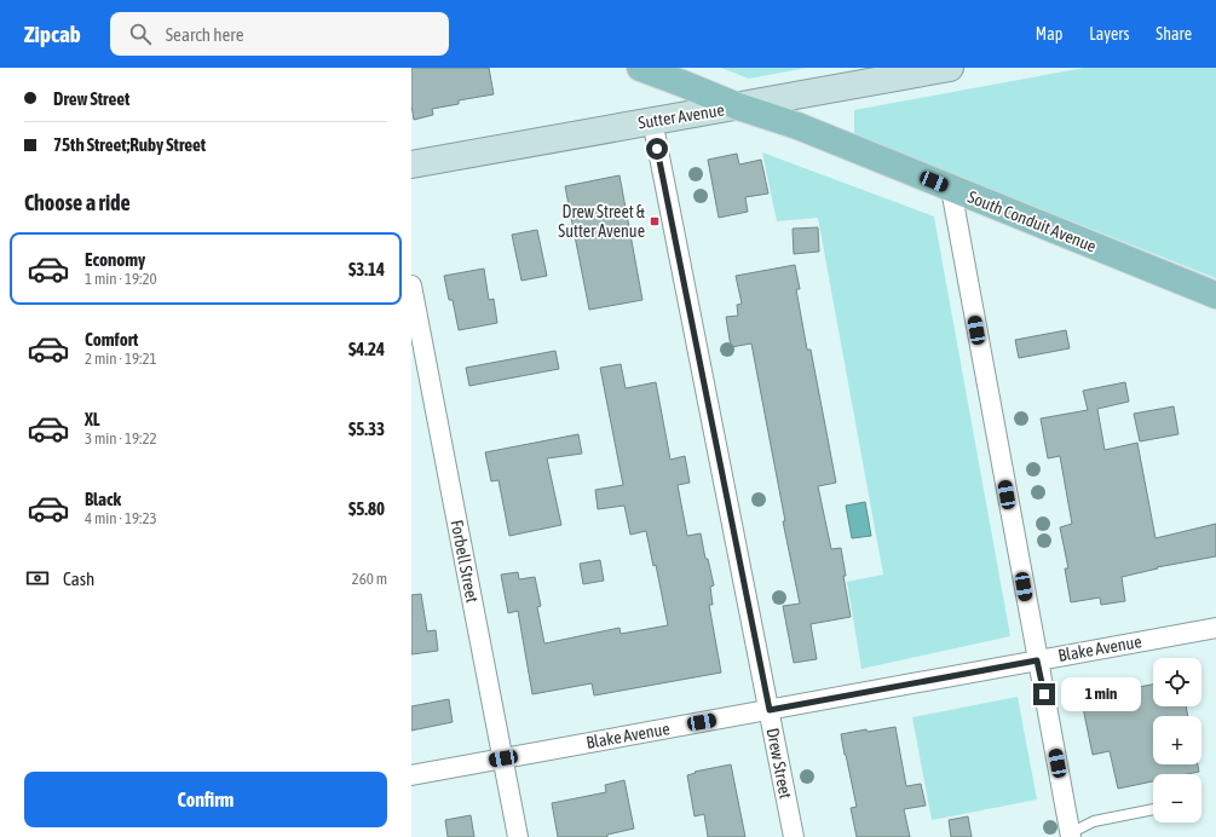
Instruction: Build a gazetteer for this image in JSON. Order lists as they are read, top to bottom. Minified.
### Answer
{"streets":{"main road":["South Conduit Avenue"],"street":["Sutter Avenue","Forbell Street","Blake Avenue","Drew Street"]},"crossings":[["Sutter Avenue","South Conduit Avenue"],["Sutter Avenue","Drew Street"],["Forbell Street","Blake Avenue"],["Blake Avenue","Drew Street"]],"places":{"transit":["Drew Street & Sutter Avenue"]},"page":{"header":"Zipcab","search":"Search here","nav":["Map","Layers","Share"],"banner":["Drew Street","75th Street;Ruby Street"],"heading":"Choose a ride","list":[{"name":"Economy","note":"1 min · 19:20","value":"$3.14"},{"name":"Comfort","note":"2 min · 19:21","value":"$4.24"},{"name":"XL","note":"3 min · 19:22","value":"$5.33"},{"name":"Black","note":"4 min · 19:23","value":"$5.80"}],"pay":["Cash","260 m"],"map_buttons":["+","−"],"bubble":"1 min","buttons":"Confirm"}}
